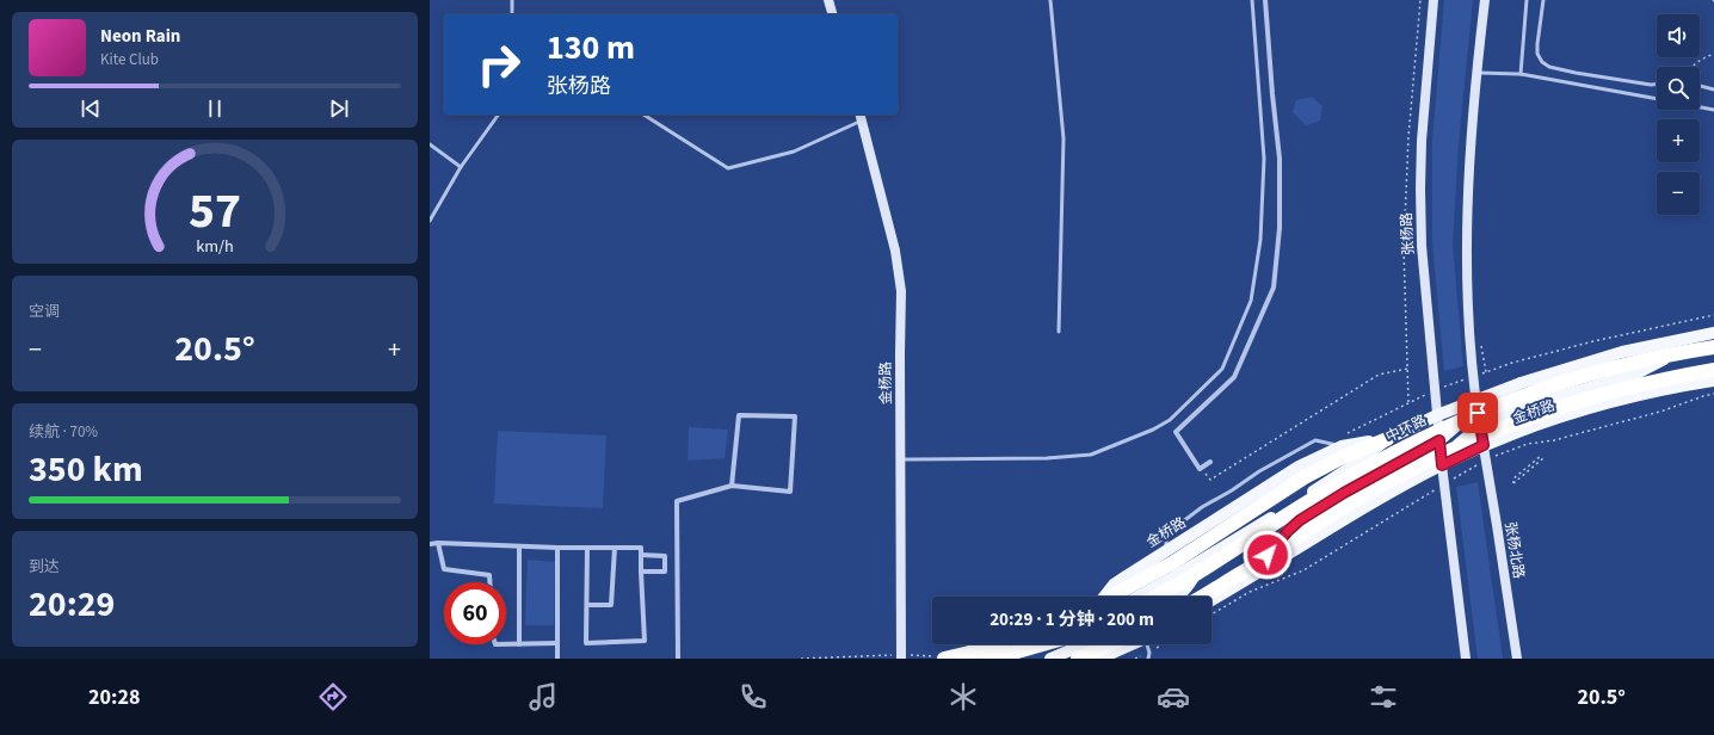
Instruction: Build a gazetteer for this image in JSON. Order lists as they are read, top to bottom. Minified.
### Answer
{"streets":{"highway":["中环路"],"main road":["张杨路","金杨路","金桥路","张杨北路"]},"crossings":[["张杨路","金桥路"],["金桥路","中环路"],["金桥路","张杨北路"]],"page":{"map_buttons":["+","−"],"turn":["130 m","张杨路"],"song":["Neon Rain","Kite Club"],"tile":["空调",["续航 · 70%","350 km"],["到达","20:29"]],"heat":["−","20.5°","+"],"limit":"60","trip":"20:29 · 1 分钟 · 200 m","tabs":["20:28","20.5°"],"gauge":["57","km/h"]}}
